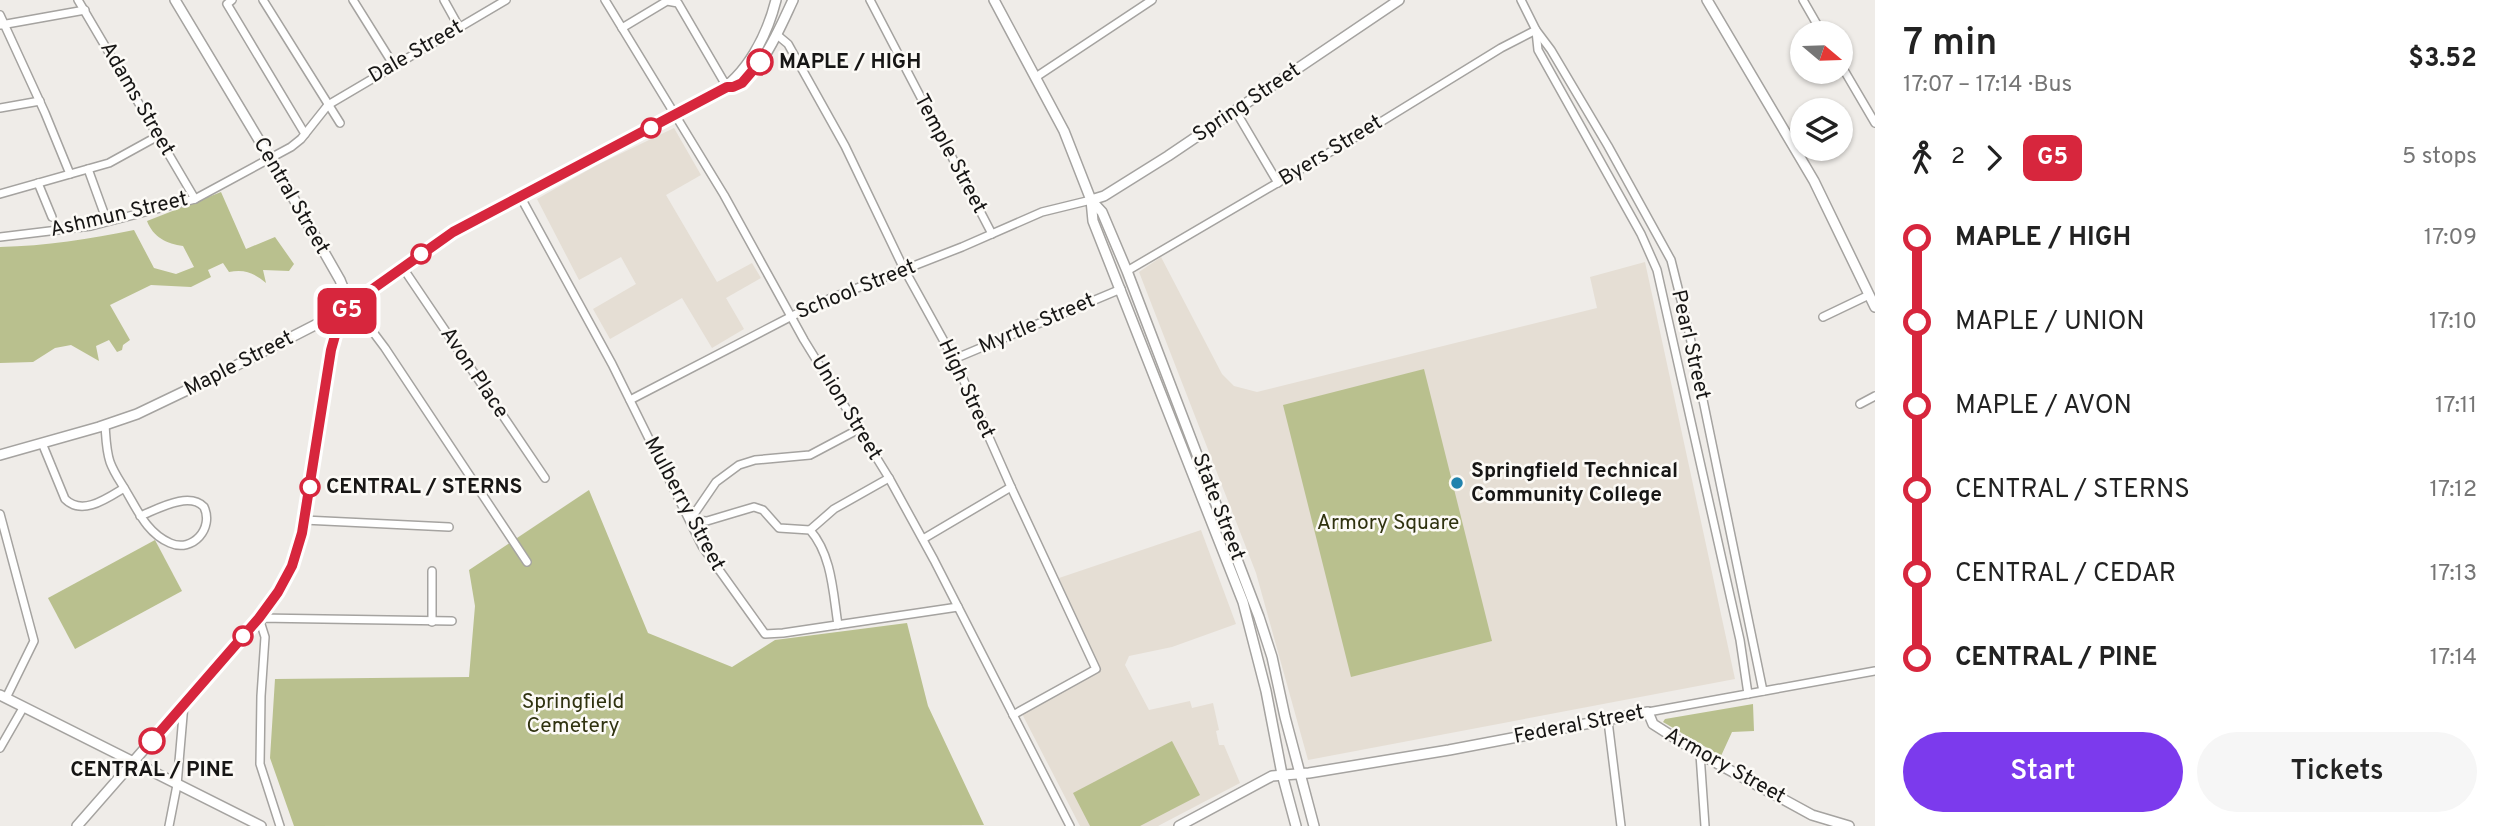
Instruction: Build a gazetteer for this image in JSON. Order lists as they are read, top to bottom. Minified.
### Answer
{"streets":{"main road":["Spring Street","Central Street","Maple Street","State Street","Federal Street","Armory Street"],"street":["Dale Street","Adams Street","Byers Street","Temple Street","Ashmun Street","School Street","Myrtle Street","Pearl Street","Avon Place","High Street","Union Street","Mulberry Street"]},"crossings":[["Dale Street","Ashmun Street"],["Adams Street","Ashmun Street"],["Spring Street","School Street"],["Spring Street","State Street"],["Byers Street","Pearl Street"],["Byers Street","State Street"],["Temple Street","School Street"],["Central Street","Ashmun Street"],["Central Street","Maple Street"],["School Street","High Street"],["School Street","Union Street"],["School Street","Mulberry Street"],["School Street","State Street"],["Myrtle Street","High Street"],["Myrtle Street","State Street"],["Pearl Street","Federal Street"],["Maple Street","Avon Place"],["Maple Street","High Street"],["Maple Street","Union Street"],["Maple Street","Mulberry Street"],["High Street","Union Street"],["Union Street","Mulberry Street"],["State Street","Federal Street"],["Federal Street","Armory Street"]],"parks":["Armory Square","Springfield Cemetery"],"places":["MAPLE / HIGH","Springfield Technical Community College","CENTRAL / STERNS","CENTRAL / PINE"],"lines":["bus line G5"],"north":"right","page":{"on_map":"G5","heading":["7 min","17:07 – 17:14 · Bus","$3.52"],"legs":["2","G5","5 stops"],"list":[{"name":"MAPLE / HIGH","value":"17:09"},{"name":"MAPLE / UNION","value":"17:10"},{"name":"MAPLE / AVON","value":"17:11"},{"name":"CENTRAL / STERNS","value":"17:12"},{"name":"CENTRAL / CEDAR","value":"17:13"},{"name":"CENTRAL / PINE","value":"17:14"}],"buttons":["Start","Tickets"]}}
